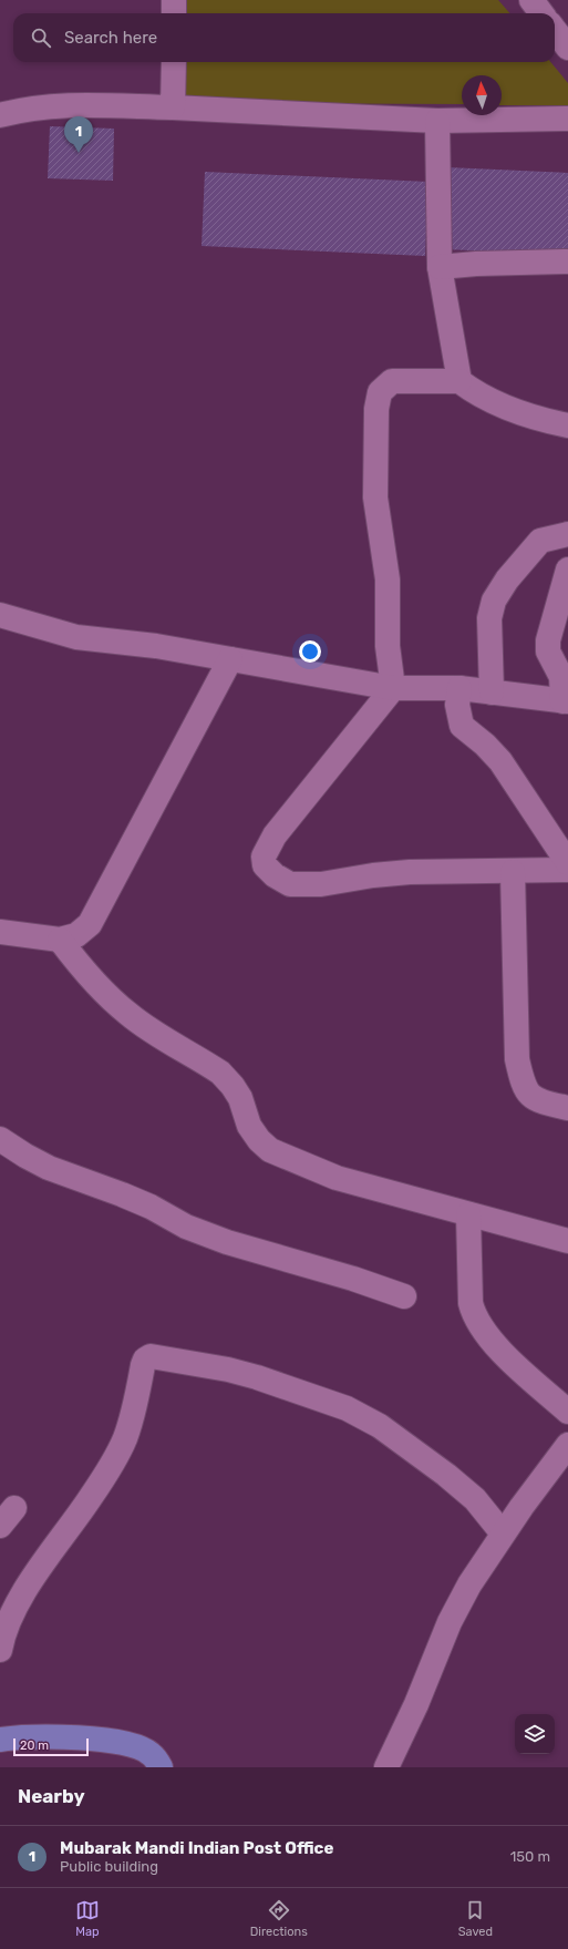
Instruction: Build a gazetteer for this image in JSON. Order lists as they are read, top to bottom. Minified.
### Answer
{"scale_bar":"20 m","north":"top","page":{"search":"Search here","pins":"1","scale":"20 m","heading":"Nearby","list":[{"mark":"1","name":"Mubarak Mandi Indian Post Office","note":"Public building","value":"150 m"}],"nav":["Map","Directions","Saved"]}}
